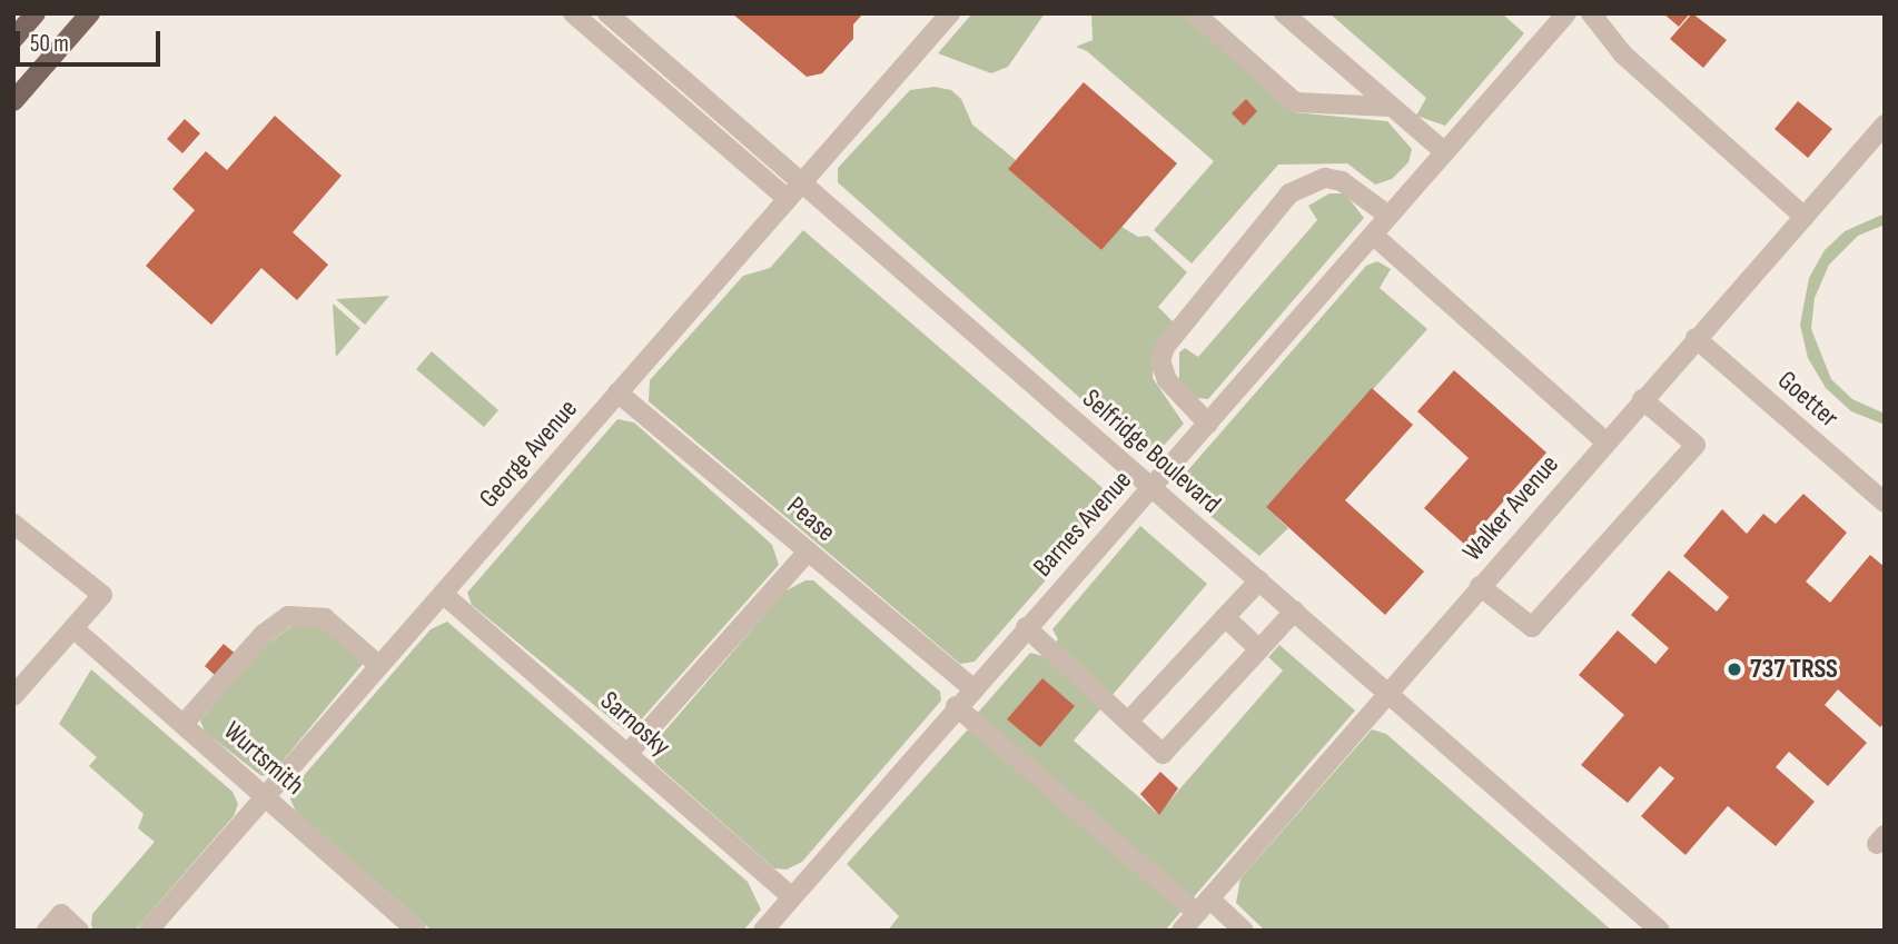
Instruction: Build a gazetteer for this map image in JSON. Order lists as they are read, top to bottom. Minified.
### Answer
{"streets":{"street":["Goetter","Selfridge Boulevard","George Avenue","Walker Avenue","Pease","Barnes Avenue","Sarnosky","Wurtsmith"]},"crossings":[["Goetter","Walker Avenue"],["Selfridge Boulevard","George Avenue"],["Selfridge Boulevard","Walker Avenue"],["Selfridge Boulevard","Barnes Avenue"],["George Avenue","Pease"],["George Avenue","Sarnosky"],["George Avenue","Wurtsmith"],["Pease","Barnes Avenue"],["Barnes Avenue","Sarnosky"]],"places":["737 TRSS"],"scale_bar":"50 m"}
